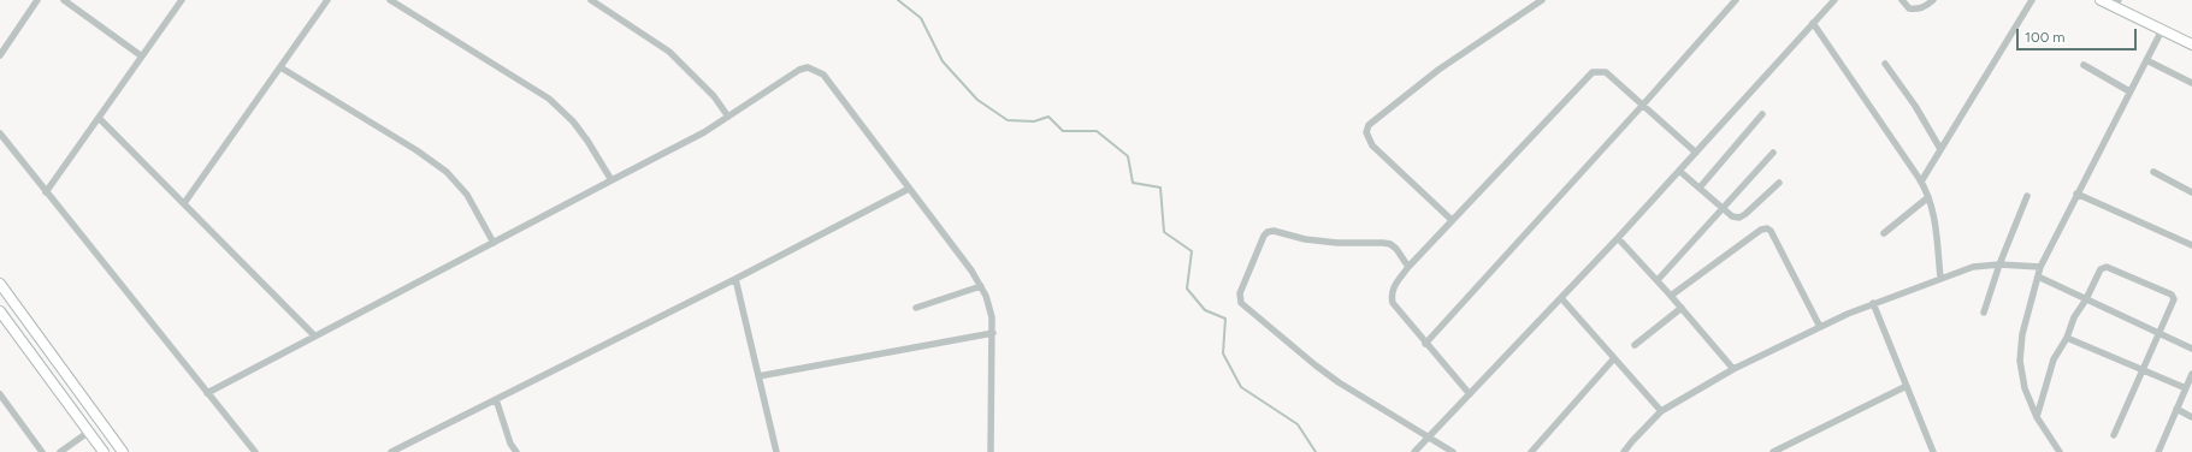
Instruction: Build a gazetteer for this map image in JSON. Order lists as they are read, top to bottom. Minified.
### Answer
{"scale_bar":"100 m"}
